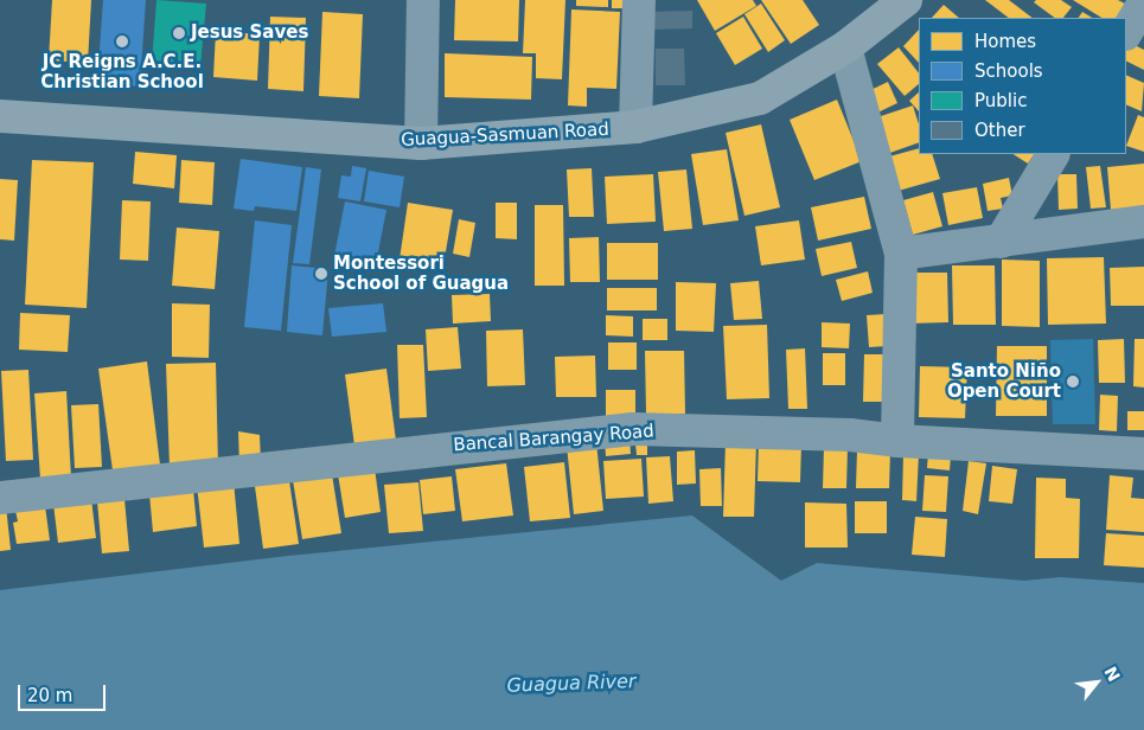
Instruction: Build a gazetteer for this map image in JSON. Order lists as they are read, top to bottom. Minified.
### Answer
{"streets":{"main road":["Guagua-Sasmuan Road"],"street":["Bancal Barangay Road"]},"water":["Guagua River"],"places":["Jesus Saves","JC Reigns A.C.E. Christian School","Montessori School of Guagua","Santo Niño Open Court"],"legend":["Homes","Schools","Public","Other"],"scale_bar":"20 m","north":"top right"}
